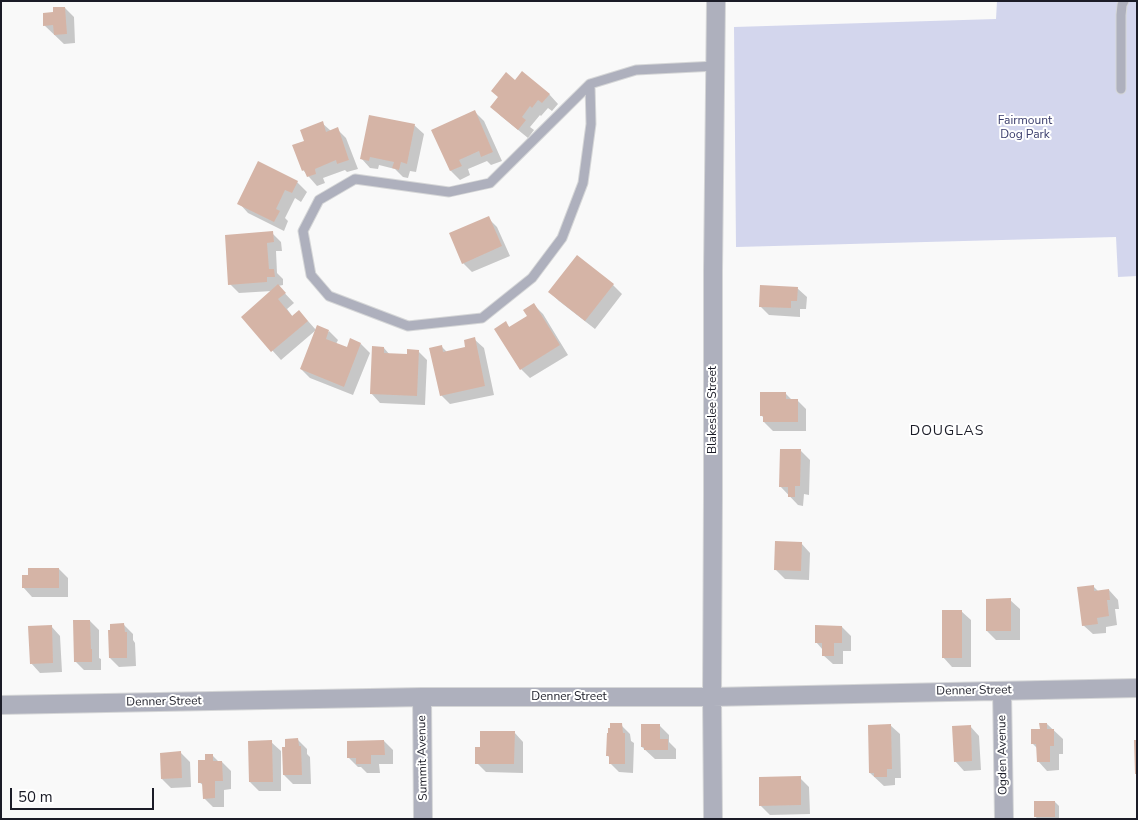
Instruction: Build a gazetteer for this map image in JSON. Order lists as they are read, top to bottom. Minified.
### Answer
{"streets":{"street":["Blakeslee Street","Denner Street","Ogden Avenue","Summit Avenue"]},"crossings":[["Blakeslee Street","Denner Street"],["Denner Street","Ogden Avenue"],["Denner Street","Summit Avenue"]],"districts":["DOUGLAS"],"parks":["Fairmount Dog Park"],"scale_bar":"50 m"}
